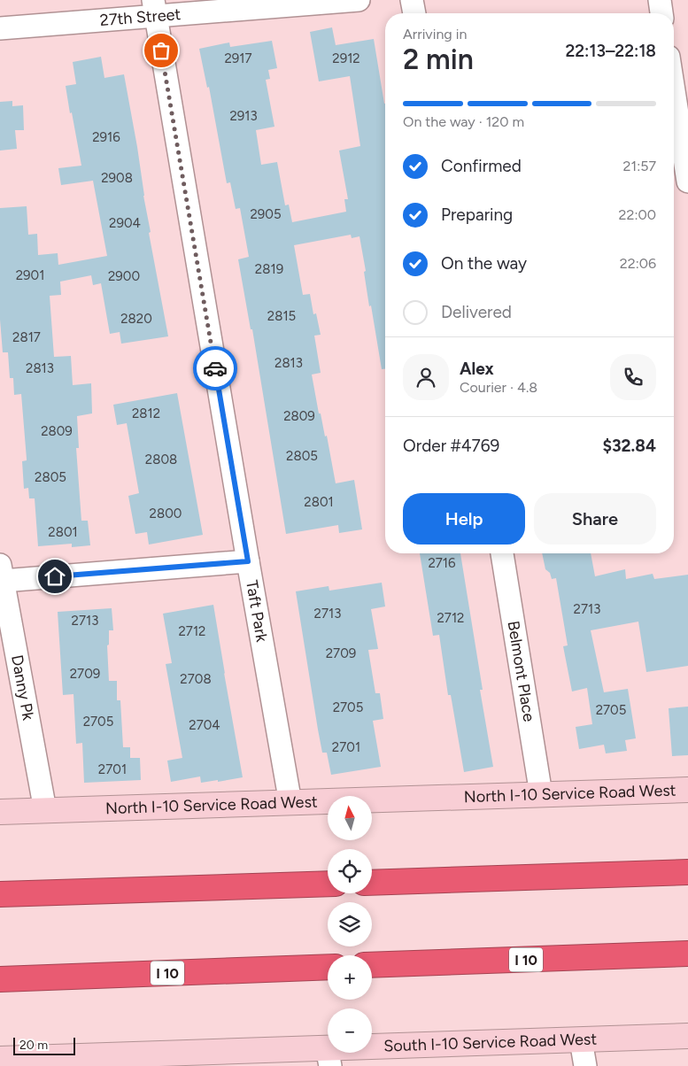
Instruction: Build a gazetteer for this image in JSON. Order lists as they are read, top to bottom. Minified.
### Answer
{"streets":{"highway":["I 10"],"street":["27th Street","Taft Park","Belmont Place","Danny Pk","North I-10 Service Road West","South I-10 Service Road West"]},"crossings":[["27th Street","Taft Park"],["Taft Park","North I-10 Service Road West"],["Belmont Place","North I-10 Service Road West"],["Danny Pk","North I-10 Service Road West"]],"house_numbers":["2917","2912","2913","2916","2908","2905","2904","2819","2901","2900","2815","2820","2817","2813","2813","2812","2809","2809","2805","2808","2805","2801","2800","2801","2716","2713","2713","2712","2713","2712","2709","2709","2708","2705","2705","2705","2704","2701","2701"],"scale_bar":"20 m","north":"top","page":{"heading":["2 min","Arriving in","22:13–22:18"],"panel":["Alex","Courier · 4.8","Order #4769","$32.84"],"bar":"On the way · 120 m","list":[["Confirmed","21:57"],["Preparing","22:00"],["On the way","22:06"],"Delivered"],"buttons":["Help","Share"],"map_buttons":["+","−"],"scale":"20 m"}}
